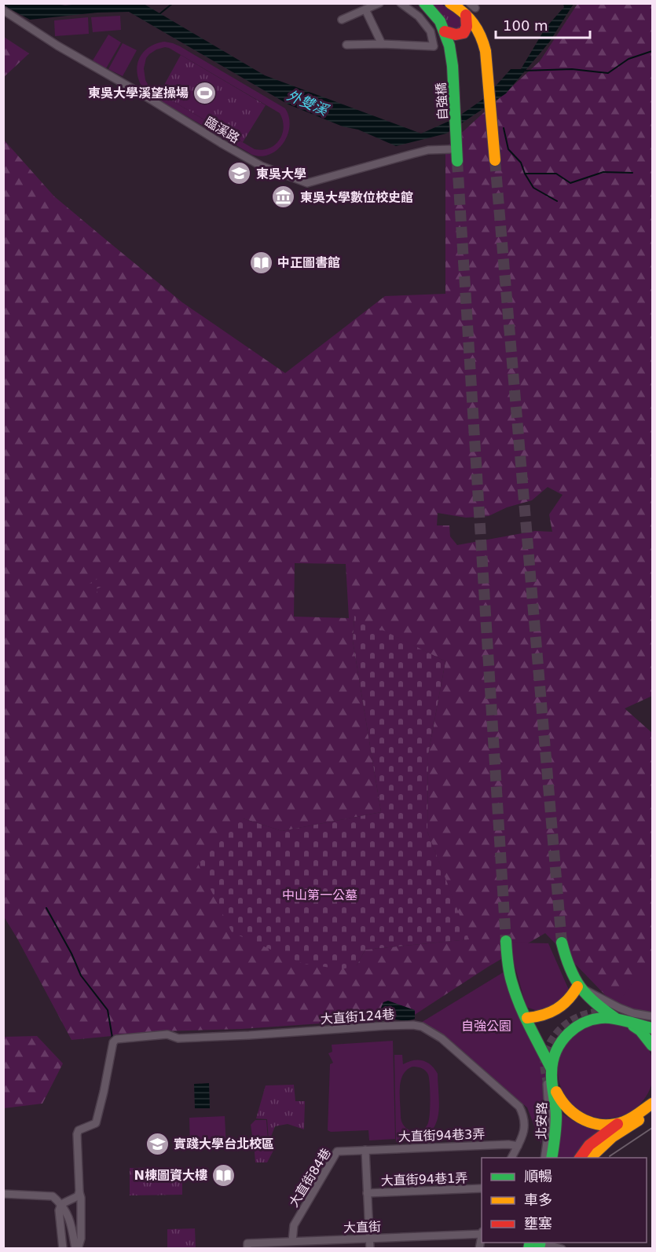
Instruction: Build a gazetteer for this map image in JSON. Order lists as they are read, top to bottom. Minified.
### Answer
{"streets":{"main road":["自強橋","北安路"],"street":["臨溪路","大直街124巷","大直街94巷3弄","大直街84巷","大直街94巷1弄","大直街"]},"crossings":[["大直街124巷","大直街94巷3弄"],["大直街94巷3弄","大直街84巷"],["大直街84巷","大直街"]],"water":["外雙溪"],"parks":["中山第一公墓","自強公園"],"places":{"sports":["東吳大學溪望操場"],"school or university":["東吳大學","實踐大學台北校區"],"museum":["東吳大學數位校史館"],"library":["中正圖書館","N棟圖資大樓"]},"legend":["順暢","車多","壅塞"],"scale_bar":"100 m"}
